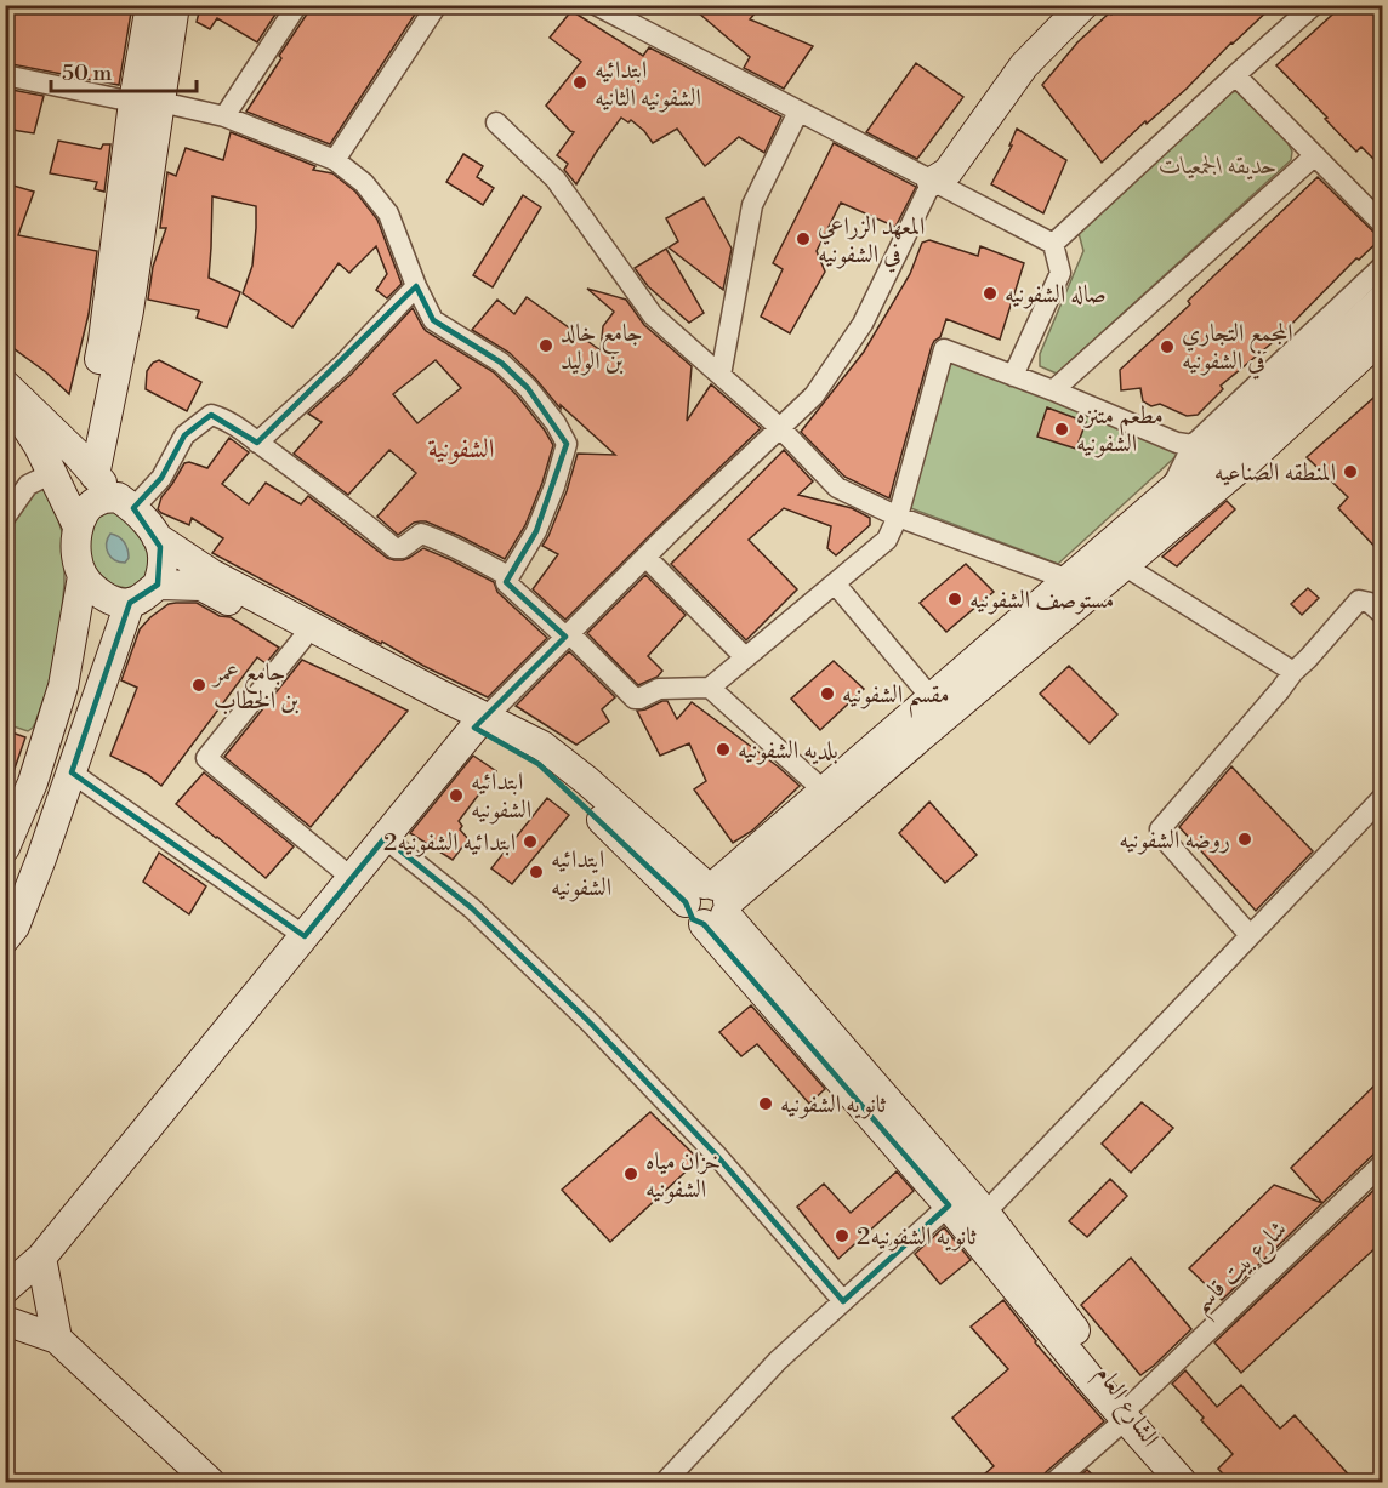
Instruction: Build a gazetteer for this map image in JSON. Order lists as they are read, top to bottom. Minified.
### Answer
{"streets":{"main road":["الشارع العام"],"street":["شارع بيت قاسم"]},"crossings":[["شارع بيت قاسم","الشارع العام"]],"districts":["الشفونية"],"parks":["حديقه الجمعيات"],"places":["ابتدائيه الشفونيه الثانيه","المعهد الزراعي في الشفونيه","صاله الشفونيه","جامع خالد بن الوليد","المجمع التجاري في الشفونيه","مطعم متنزه الشفونيه","المنطقه الصناعيه","مستوصف الشفونيه","جامع عمر بن الخطاب","مقسم الشفونيه","بلديه الشفونيه","ابتدائيه الشفونيه","روضه الشفونيه","ابتدائيه الشفونيه2","ايتدائيه الشفونيه","ثانويه الشفونيه","خزان مياه الشفونيه","ثانويه الشفونيه2"],"scale_bar":"50 m"}
